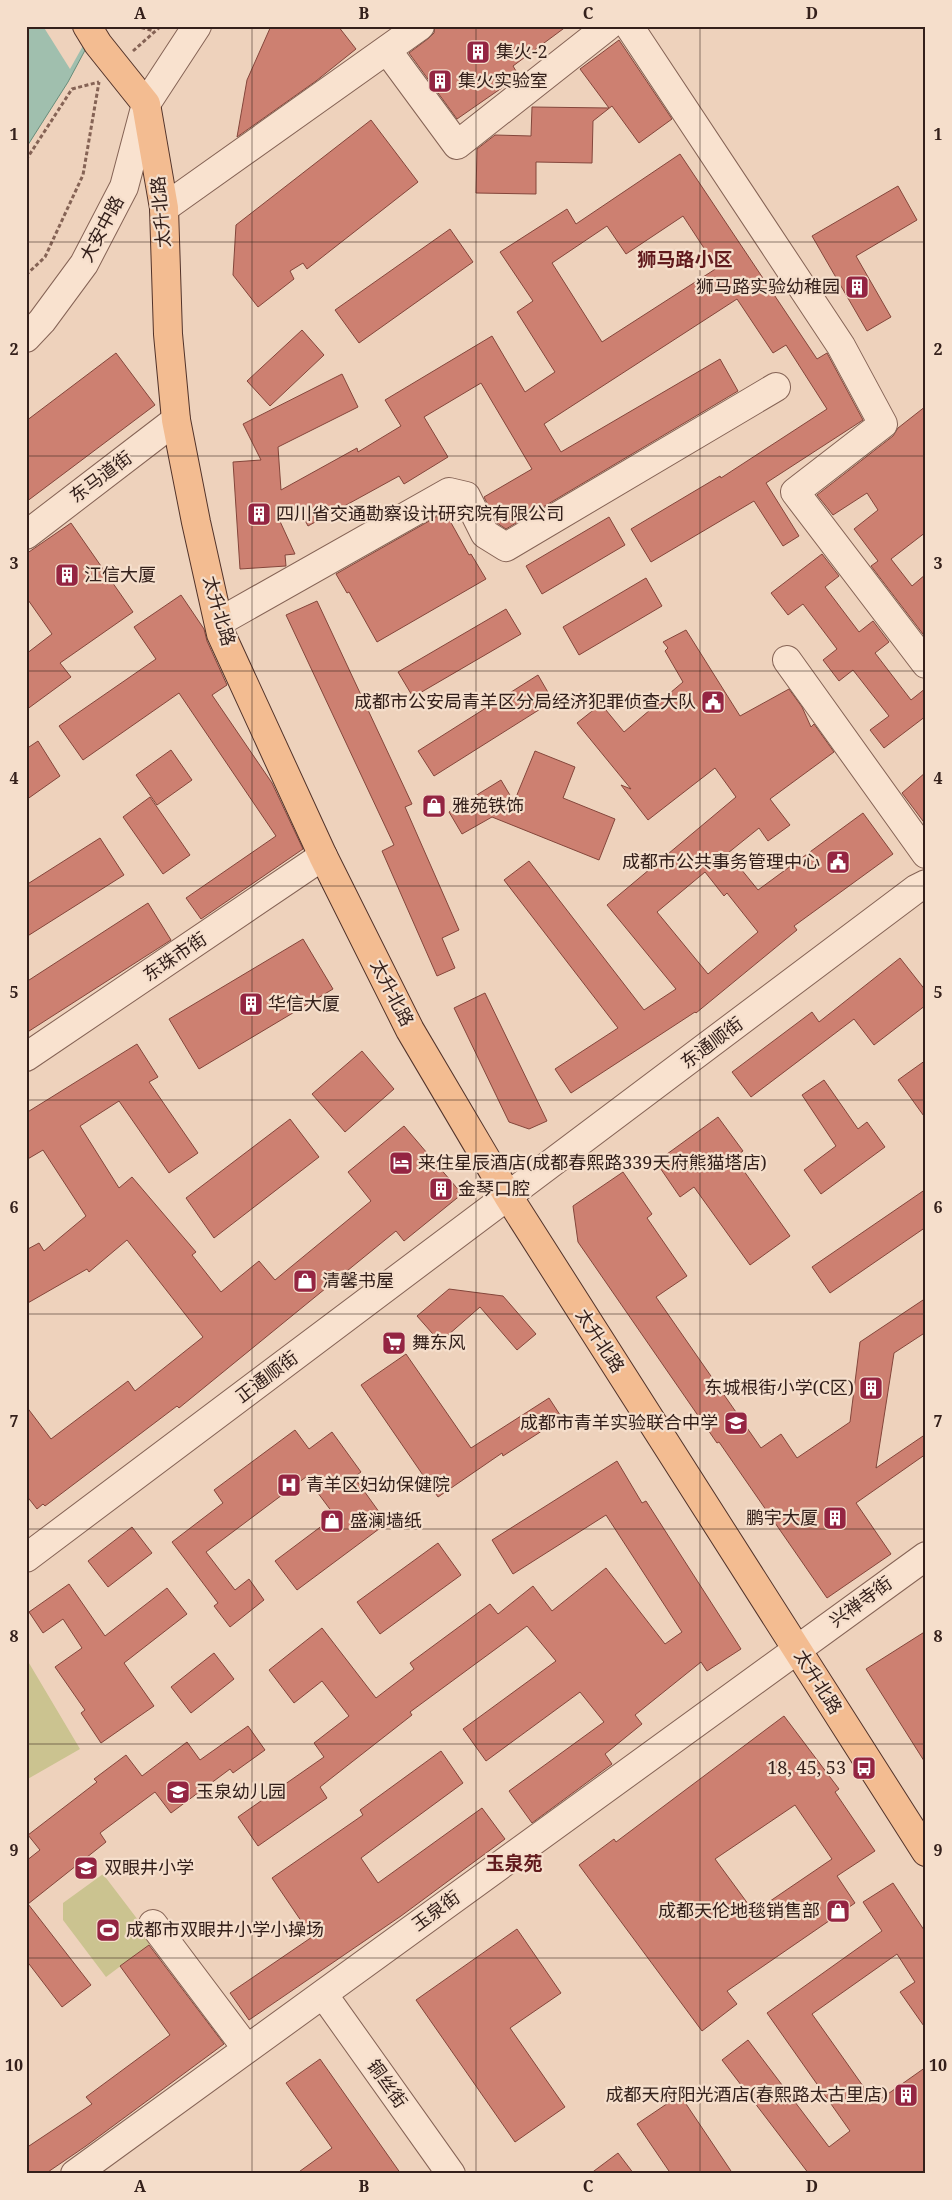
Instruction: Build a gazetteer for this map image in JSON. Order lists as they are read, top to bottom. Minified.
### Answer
{"streets":{"main road":["太升北路"],"street":["大安中路","东马道街","东珠市街","东通顺街","正通顺街","兴禅寺街","玉泉街","铜丝街"]},"crossings":[["太升北路","大安中路"],["太升北路","东马道街"],["太升北路","东珠市街"],["太升北路","东通顺街"],["太升北路","正通顺街"],["太升北路","兴禅寺街"],["太升北路","玉泉街"],["东通顺街","正通顺街"],["兴禅寺街","玉泉街"],["玉泉街","铜丝街"]],"districts":["狮马路小区","玉泉苑"],"places":{"building":["集火-2","集火实验室","狮马路实验幼稚园","四川省交通勘察设计研究院有限公司","江信大厦","华信大厦","金琴口腔","东城根街小学(C区)","鹏宇大厦","成都天府阳光酒店(春熙路太古里店)"],"public building":["成都市公安局青羊区分局经济犯罪侦查大队","成都市公共事务管理中心"],"shop":["雅苑铁饰","清馨书屋","盛澜墙纸","成都天伦地毯销售部"],"hotel":["来住星辰酒店(成都春熙路339天府熊猫塔店)"],"supermarket":["舞东风"],"school or university":["成都市青羊实验联合中学","玉泉幼儿园","双眼井小学"],"hospital":["青羊区妇幼保健院"],"bus stop":["18, 45, 53"],"sports":["成都市双眼井小学小操场"]},"grid":{"columns":["A","B","C","D"],"rows":["1","2","3","4","5","6","7","8","9","10"]}}
